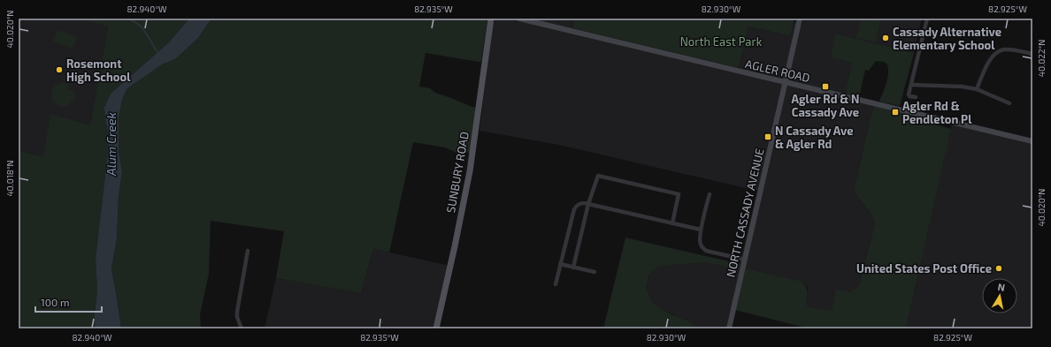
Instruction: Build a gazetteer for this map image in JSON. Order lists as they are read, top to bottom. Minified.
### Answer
{"streets":{"main road":["AGLER ROAD","SUNBURY ROAD","NORTH CASSADY AVENUE"]},"crossings":[["AGLER ROAD","NORTH CASSADY AVENUE"]],"water":["Alum Creek"],"parks":["North East Park"],"places":{"other":["Cassady Alternative Elementary School","Rosemont High School","United States Post Office"],"transit":["Agler Rd & N Cassady Ave","Agler Rd & Pendleton Pl","N Cassady Ave & Agler Rd"]},"scale_bar":"100 m","north":"top","coordinates":["82.940°W","82.935°W","82.930°W","82.925°W","40.020°N","40.022°N","40.018°N"]}
